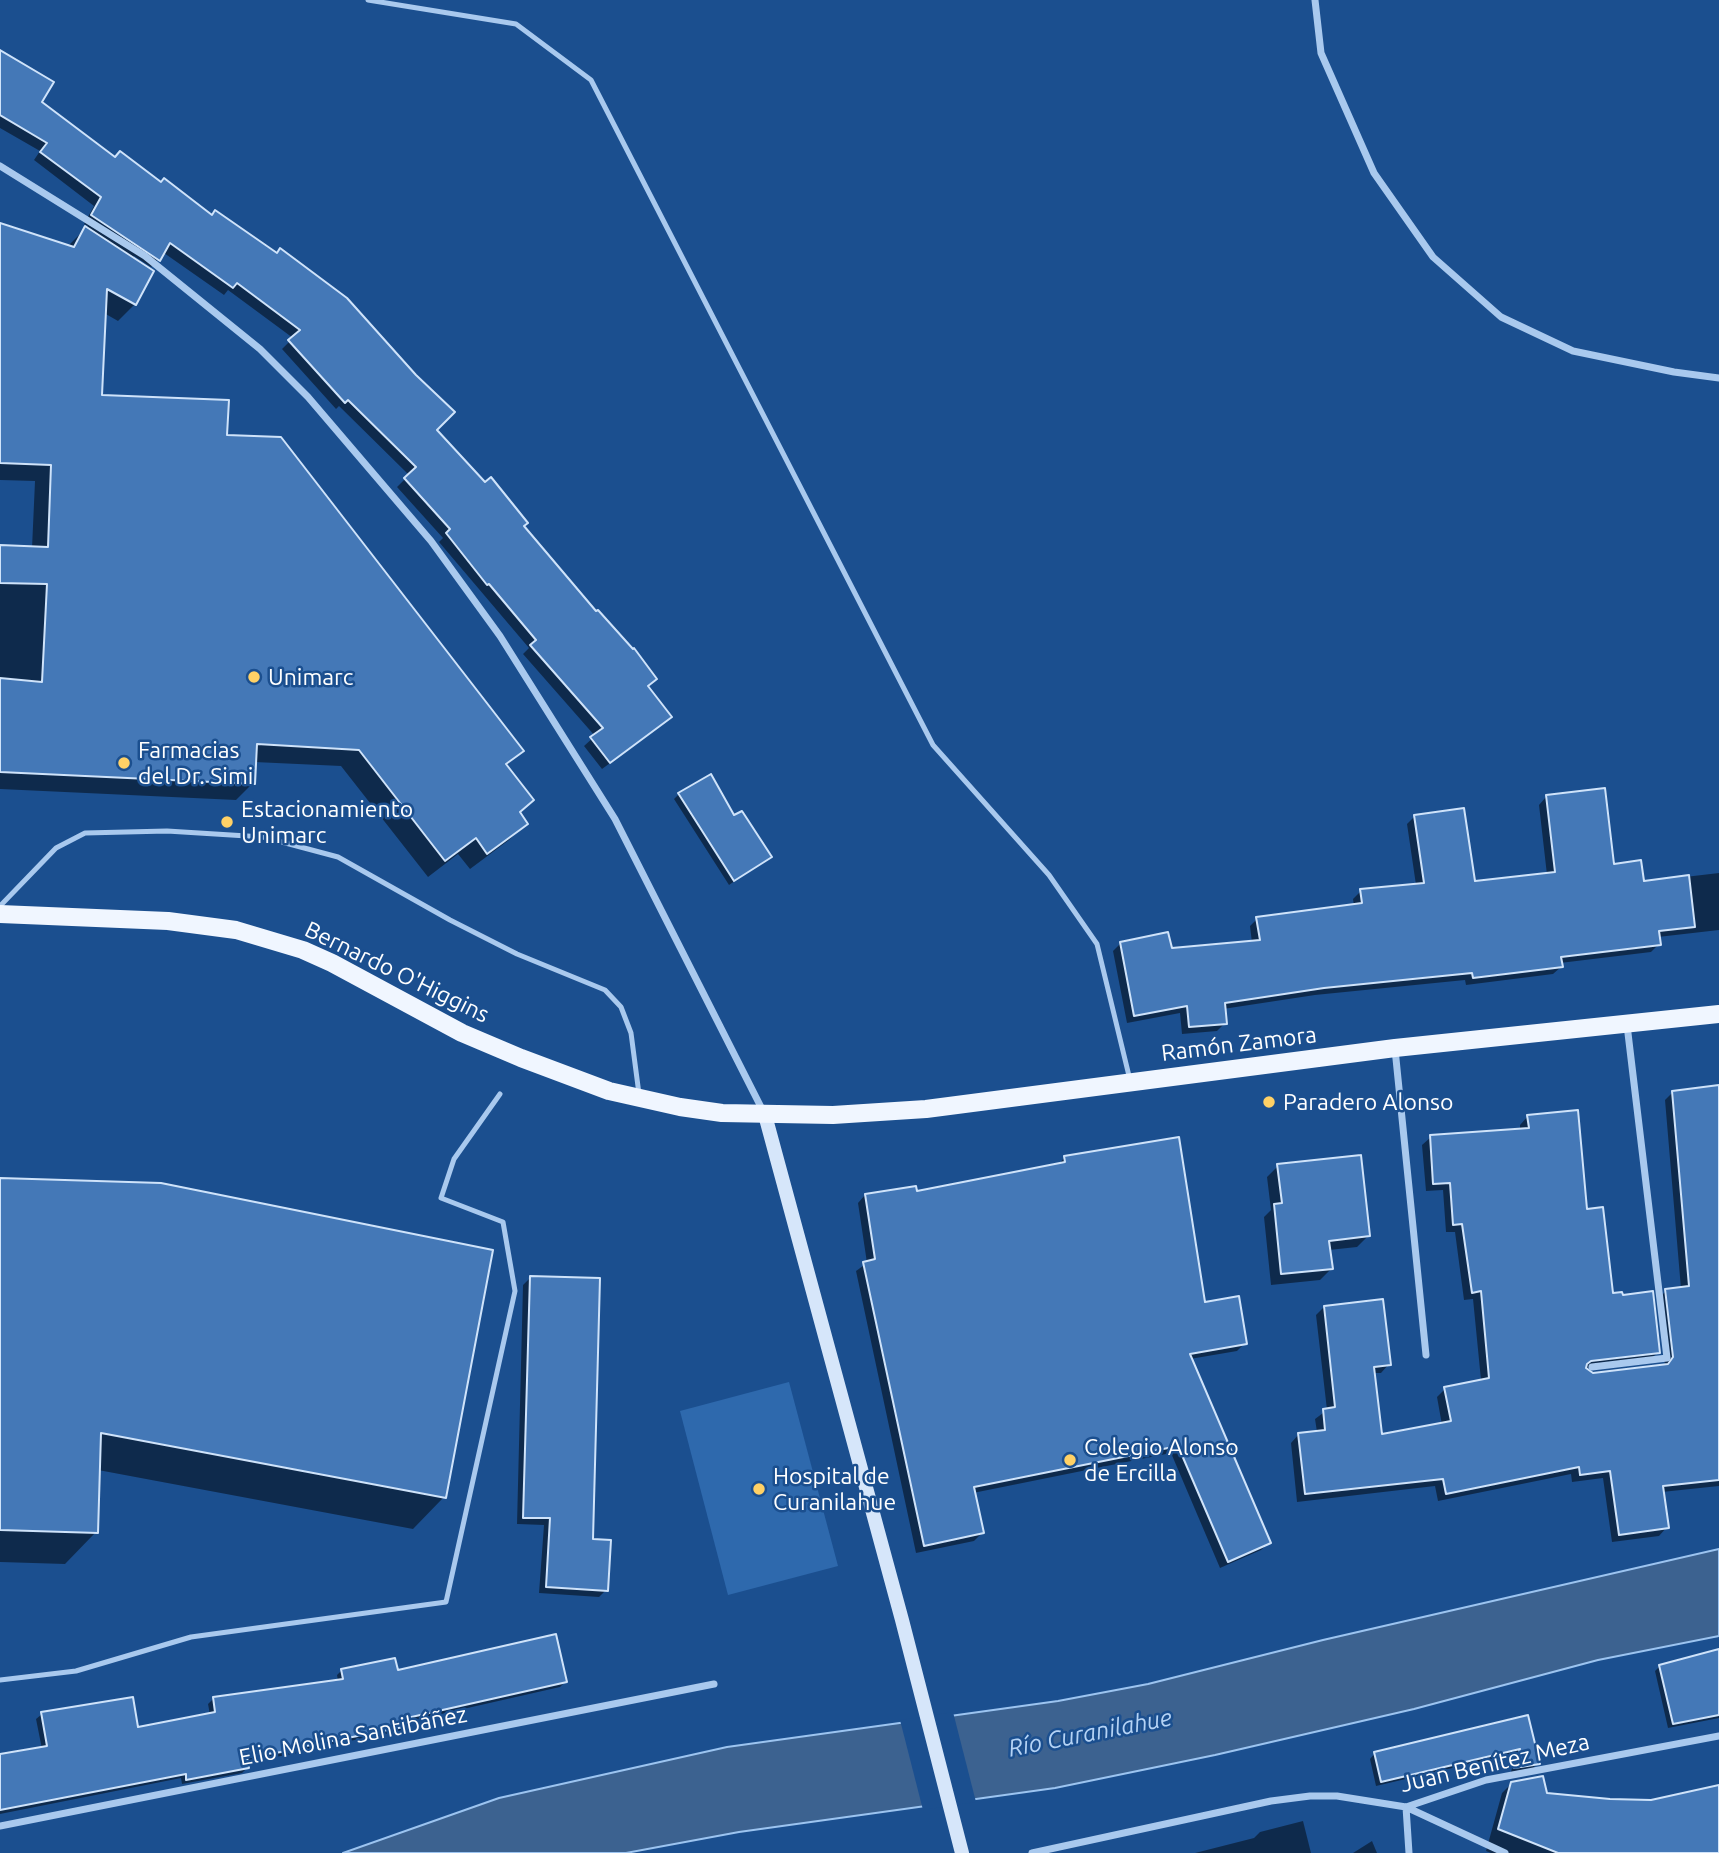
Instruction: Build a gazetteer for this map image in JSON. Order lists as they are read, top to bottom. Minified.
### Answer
{"streets":{"main road":["Bernardo O'Higgins","Ramón Zamora"],"street":["Elio Molina Santibáñez","Juan Benítez Meza"]},"crossings":[["Bernardo O'Higgins","Ramón Zamora"]],"water":["Río Curanilahue"],"places":["Unimarc","Farmacias del Dr. Simi","Estacionamiento Unimarc","Paradero Alonso","Colegio Alonso de Ercilla","Hospital de Curanilahue"]}
